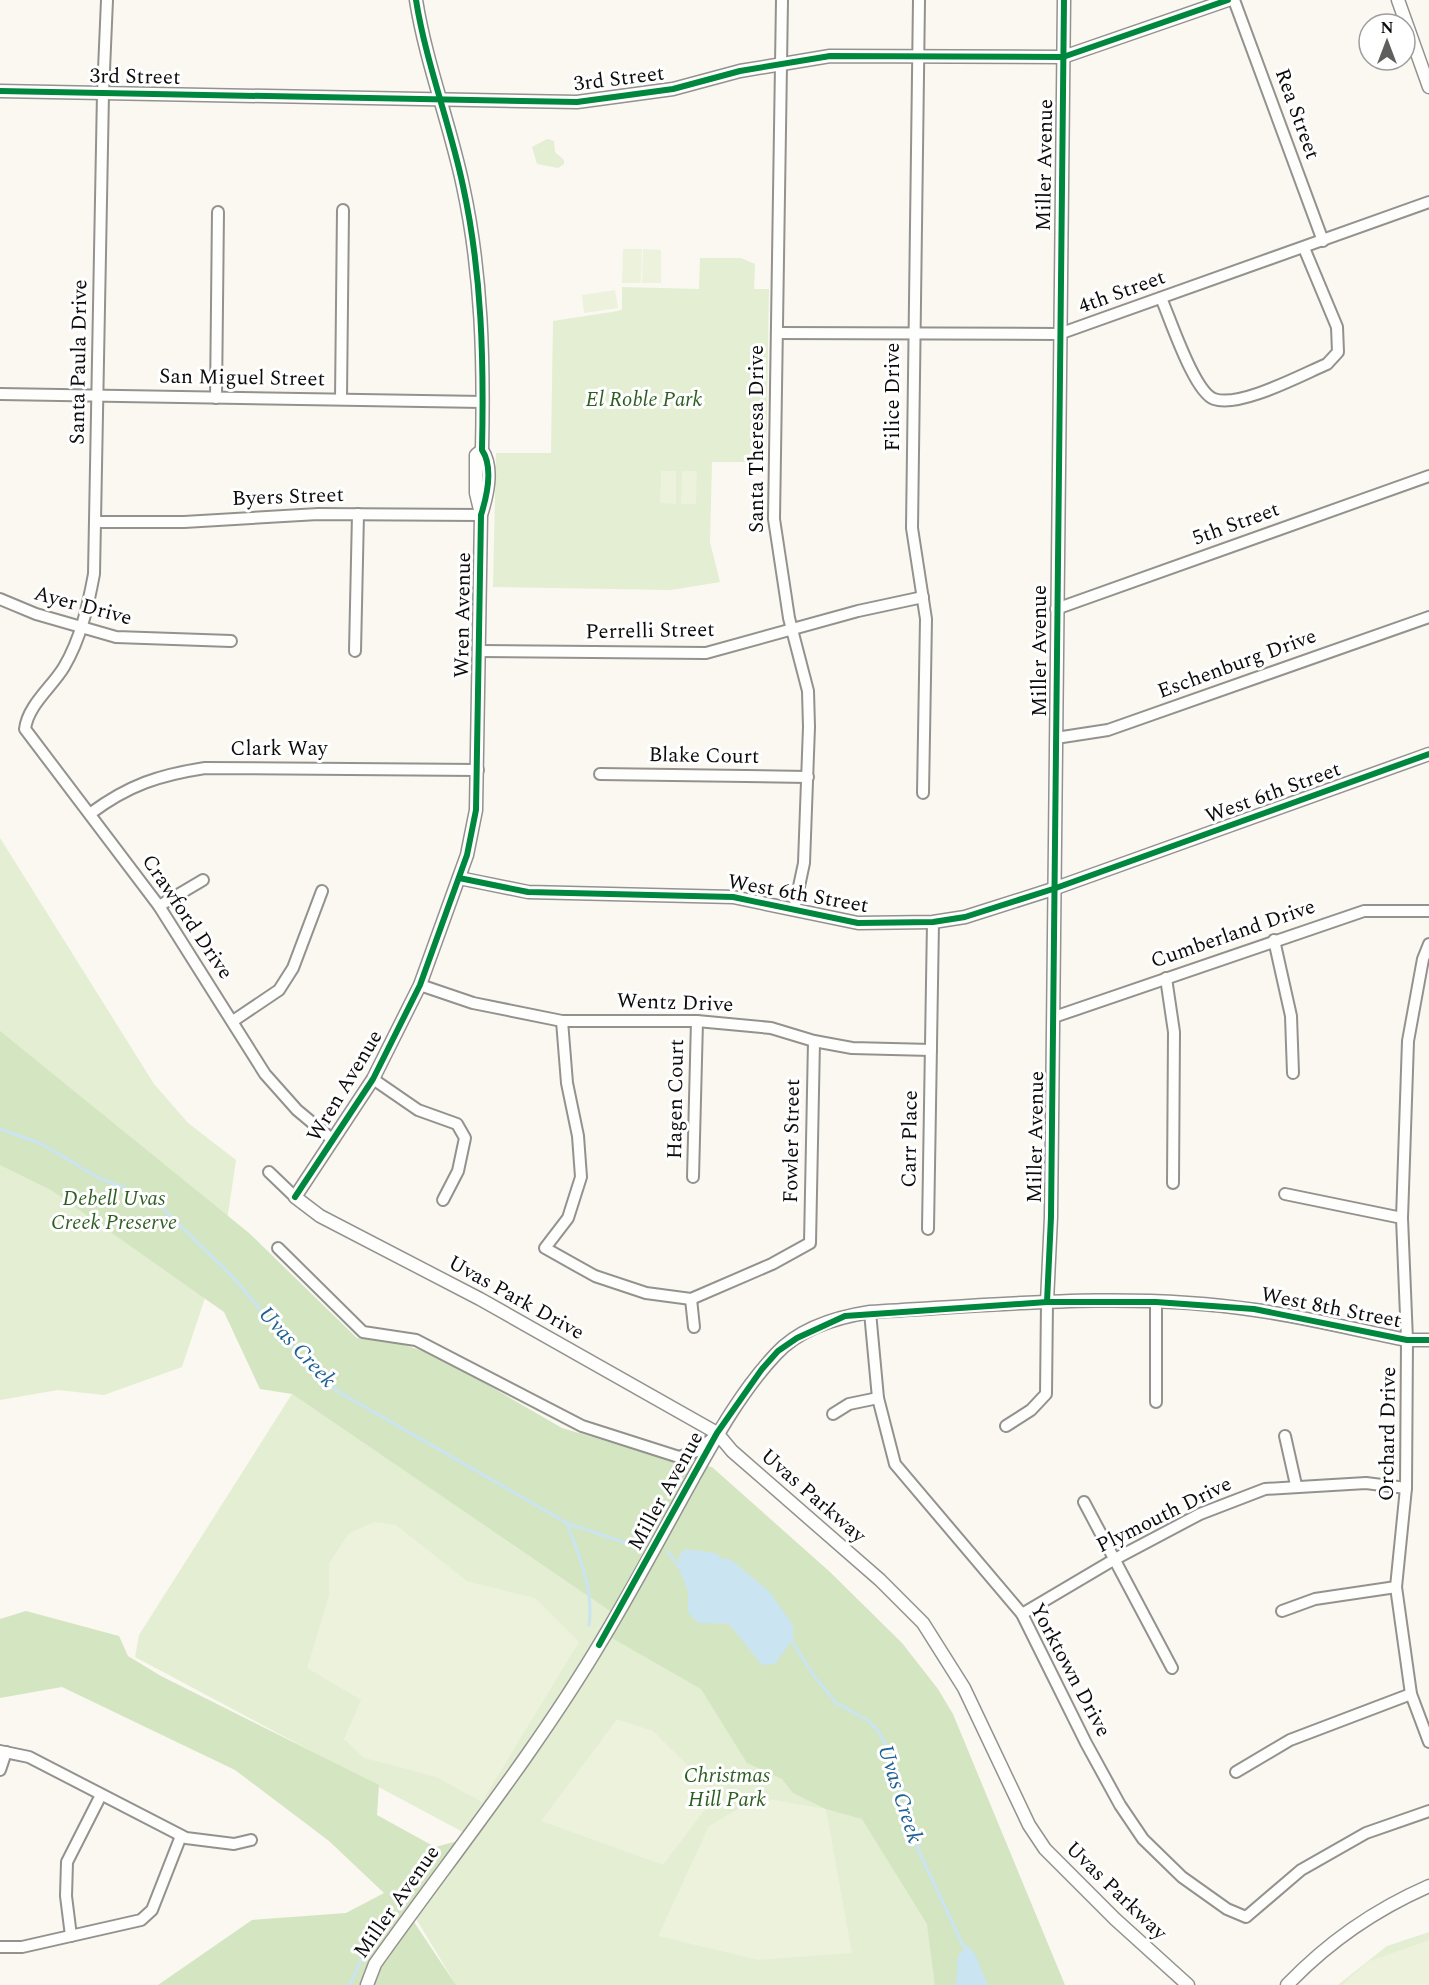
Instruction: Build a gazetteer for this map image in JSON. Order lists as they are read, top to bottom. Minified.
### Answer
{"streets":{"street":["3rd Street","Rea Street","Miller Avenue","4th Street","Santa Paula Drive","San Miguel Street","Filice Drive","Santa Theresa Drive","Byers Street","5th Street","Ayer Drive","Wren Avenue","Perrelli Street","Eschenburg Drive","Clark Way","Blake Court","West 6th Street","Crawford Drive","Cumberland Drive","Wentz Drive","Hagen Court","Carr Place","Fowler Street","Uvas Park Drive","West 8th Street","Orchard Drive","Uvas Parkway","Plymouth Drive","Yorktown Drive"]},"crossings":[["3rd Street","Miller Avenue"],["3rd Street","Santa Paula Drive"],["3rd Street","Filice Drive"],["3rd Street","Santa Theresa Drive"],["3rd Street","Wren Avenue"],["Rea Street","4th Street"],["Miller Avenue","4th Street"],["Miller Avenue","5th Street"],["Miller Avenue","Eschenburg Drive"],["Miller Avenue","West 6th Street"],["Miller Avenue","Cumberland Drive"],["Miller Avenue","Uvas Park Drive"],["Miller Avenue","West 8th Street"],["Miller Avenue","Uvas Parkway"],["Miller Avenue","Yorktown Drive"],["4th Street","Filice Drive"],["4th Street","Santa Theresa Drive"],["Santa Paula Drive","San Miguel Street"],["Santa Paula Drive","Byers Street"],["Santa Paula Drive","Ayer Drive"],["Santa Paula Drive","Crawford Drive"],["San Miguel Street","Wren Avenue"],["Filice Drive","Perrelli Street"],["Santa Theresa Drive","Perrelli Street"],["Santa Theresa Drive","Blake Court"],["Santa Theresa Drive","West 6th Street"],["Byers Street","Wren Avenue"],["Wren Avenue","Perrelli Street"],["Wren Avenue","Clark Way"],["Wren Avenue","West 6th Street"],["Wren Avenue","Crawford Drive"],["Wren Avenue","Wentz Drive"],["Wren Avenue","Uvas Park Drive"],["Clark Way","Crawford Drive"],["West 6th Street","Carr Place"],["Wentz Drive","Hagen Court"],["Wentz Drive","Carr Place"],["Wentz Drive","Fowler Street"],["Uvas Park Drive","Uvas Parkway"],["West 8th Street","Orchard Drive"],["Orchard Drive","Plymouth Drive"],["Plymouth Drive","Yorktown Drive"]],"water":["Uvas Creek"],"parks":["El Roble Park","Debell Uvas Creek Preserve","Christmas Hill Park"],"north":"top"}
